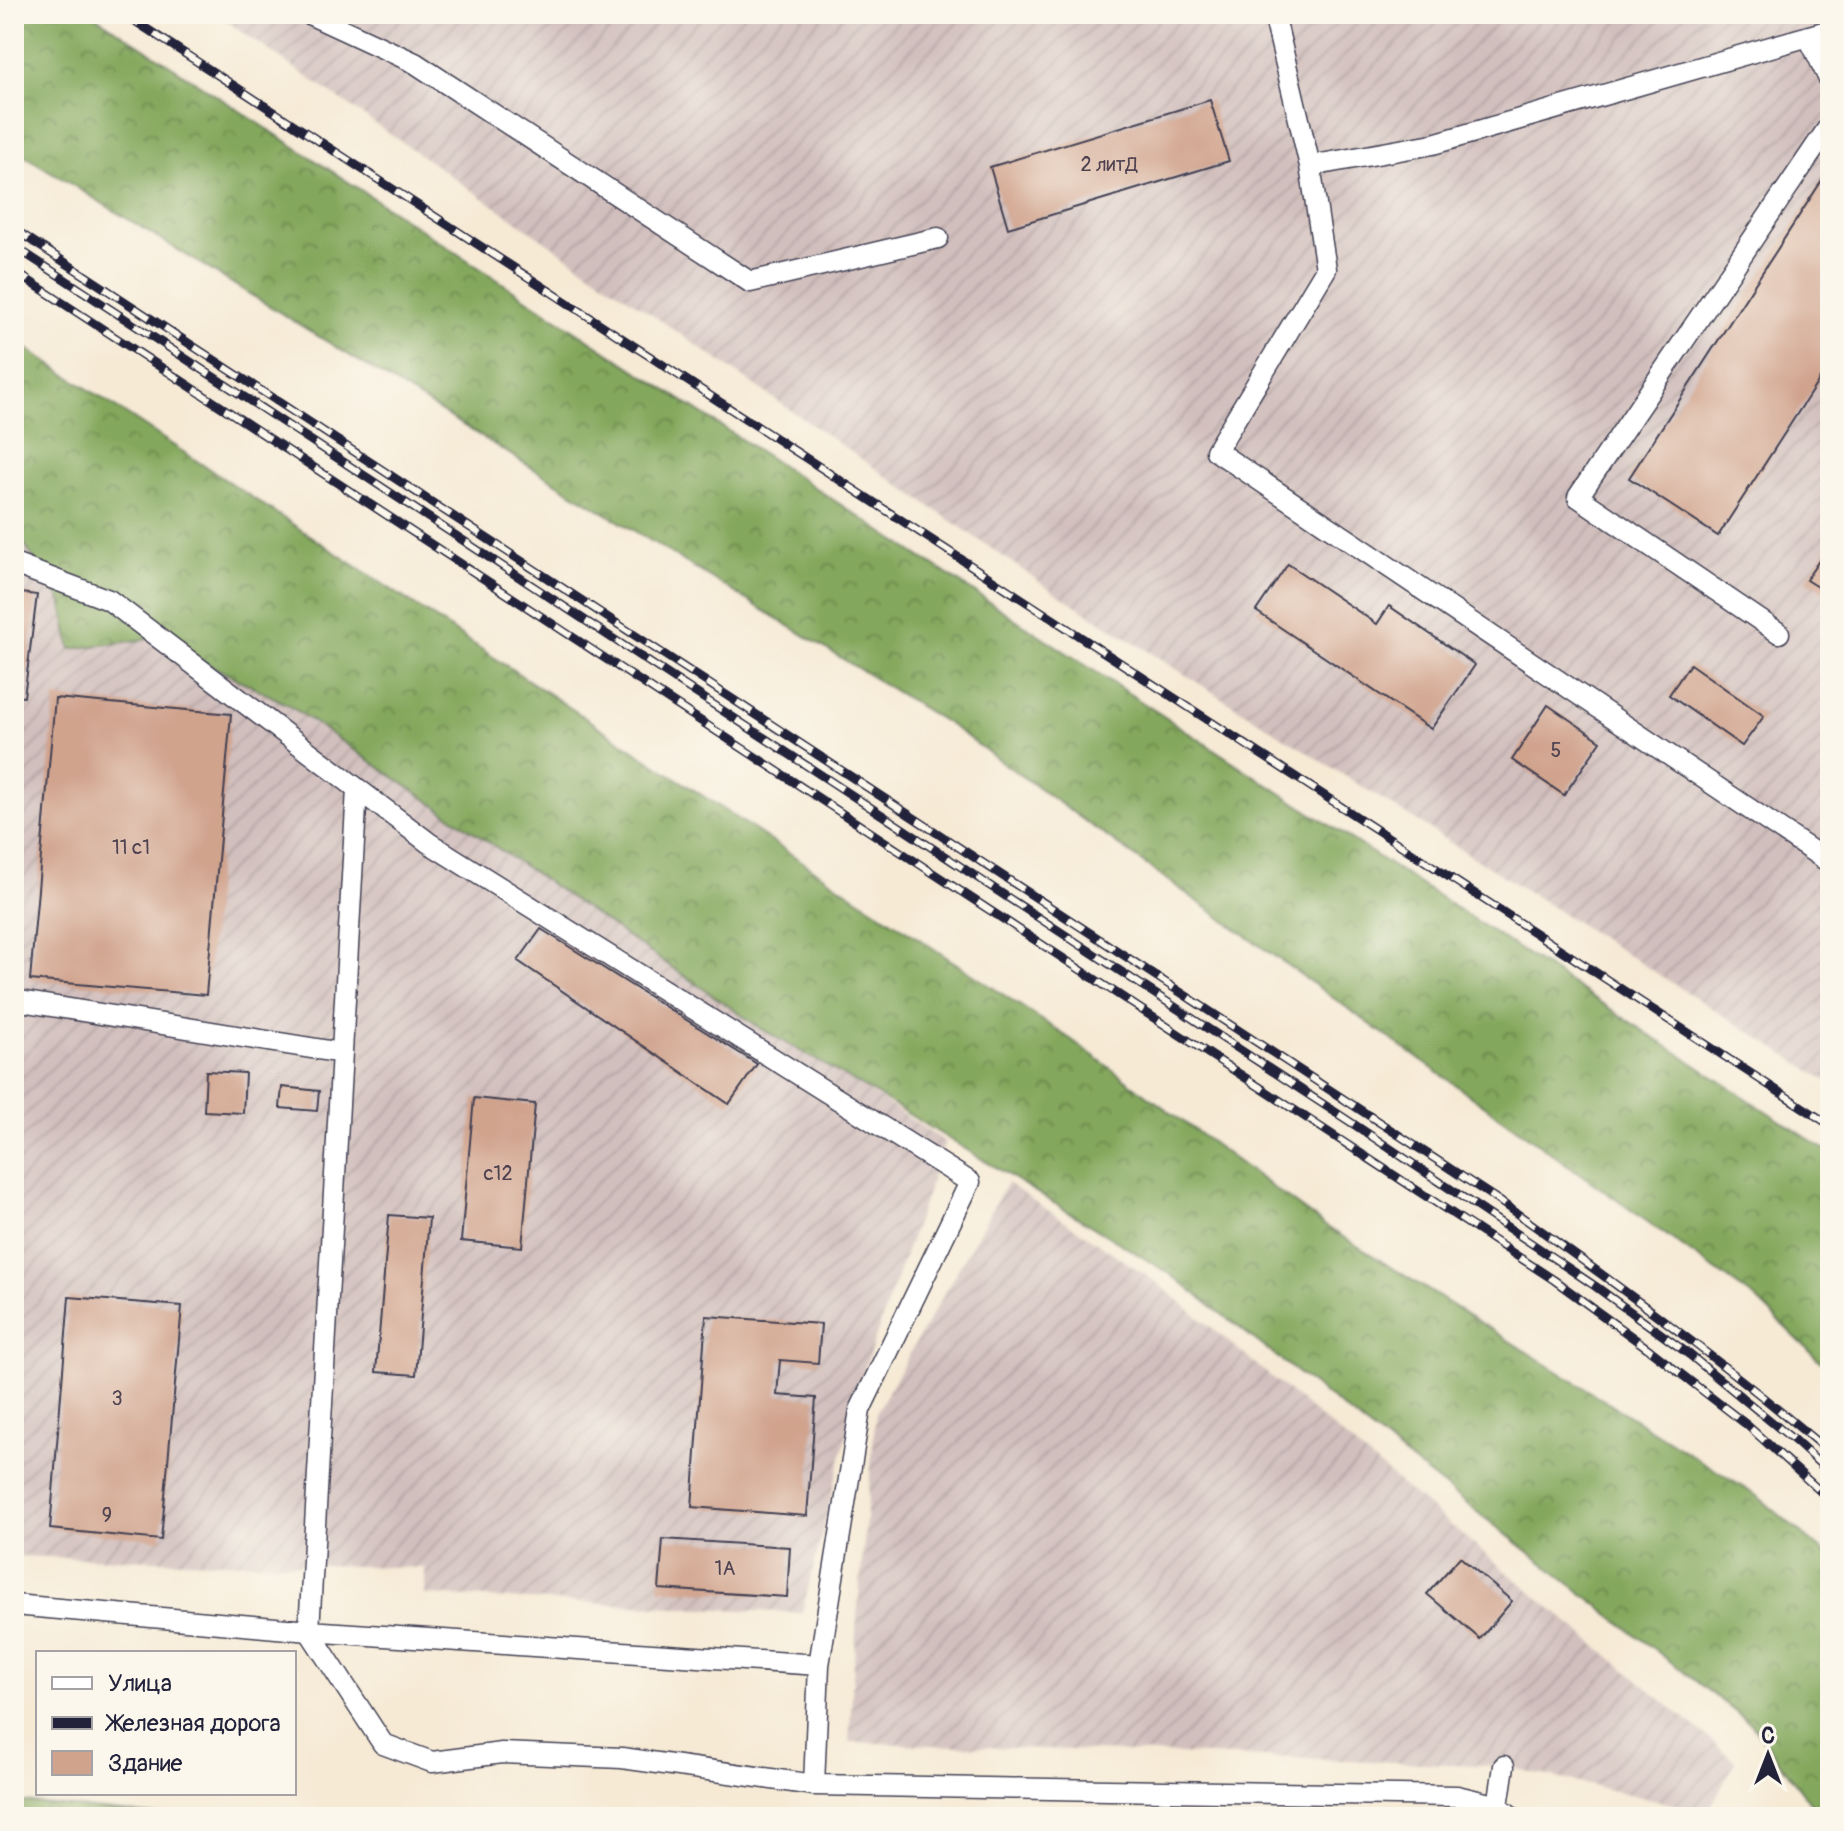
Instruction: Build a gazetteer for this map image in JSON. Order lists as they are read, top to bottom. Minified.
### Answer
{"house_numbers":["2 литД","5","11 с1","с12","3","9","1А"],"legend":["Улица","Железная дорога","Здание"],"north":"top"}
